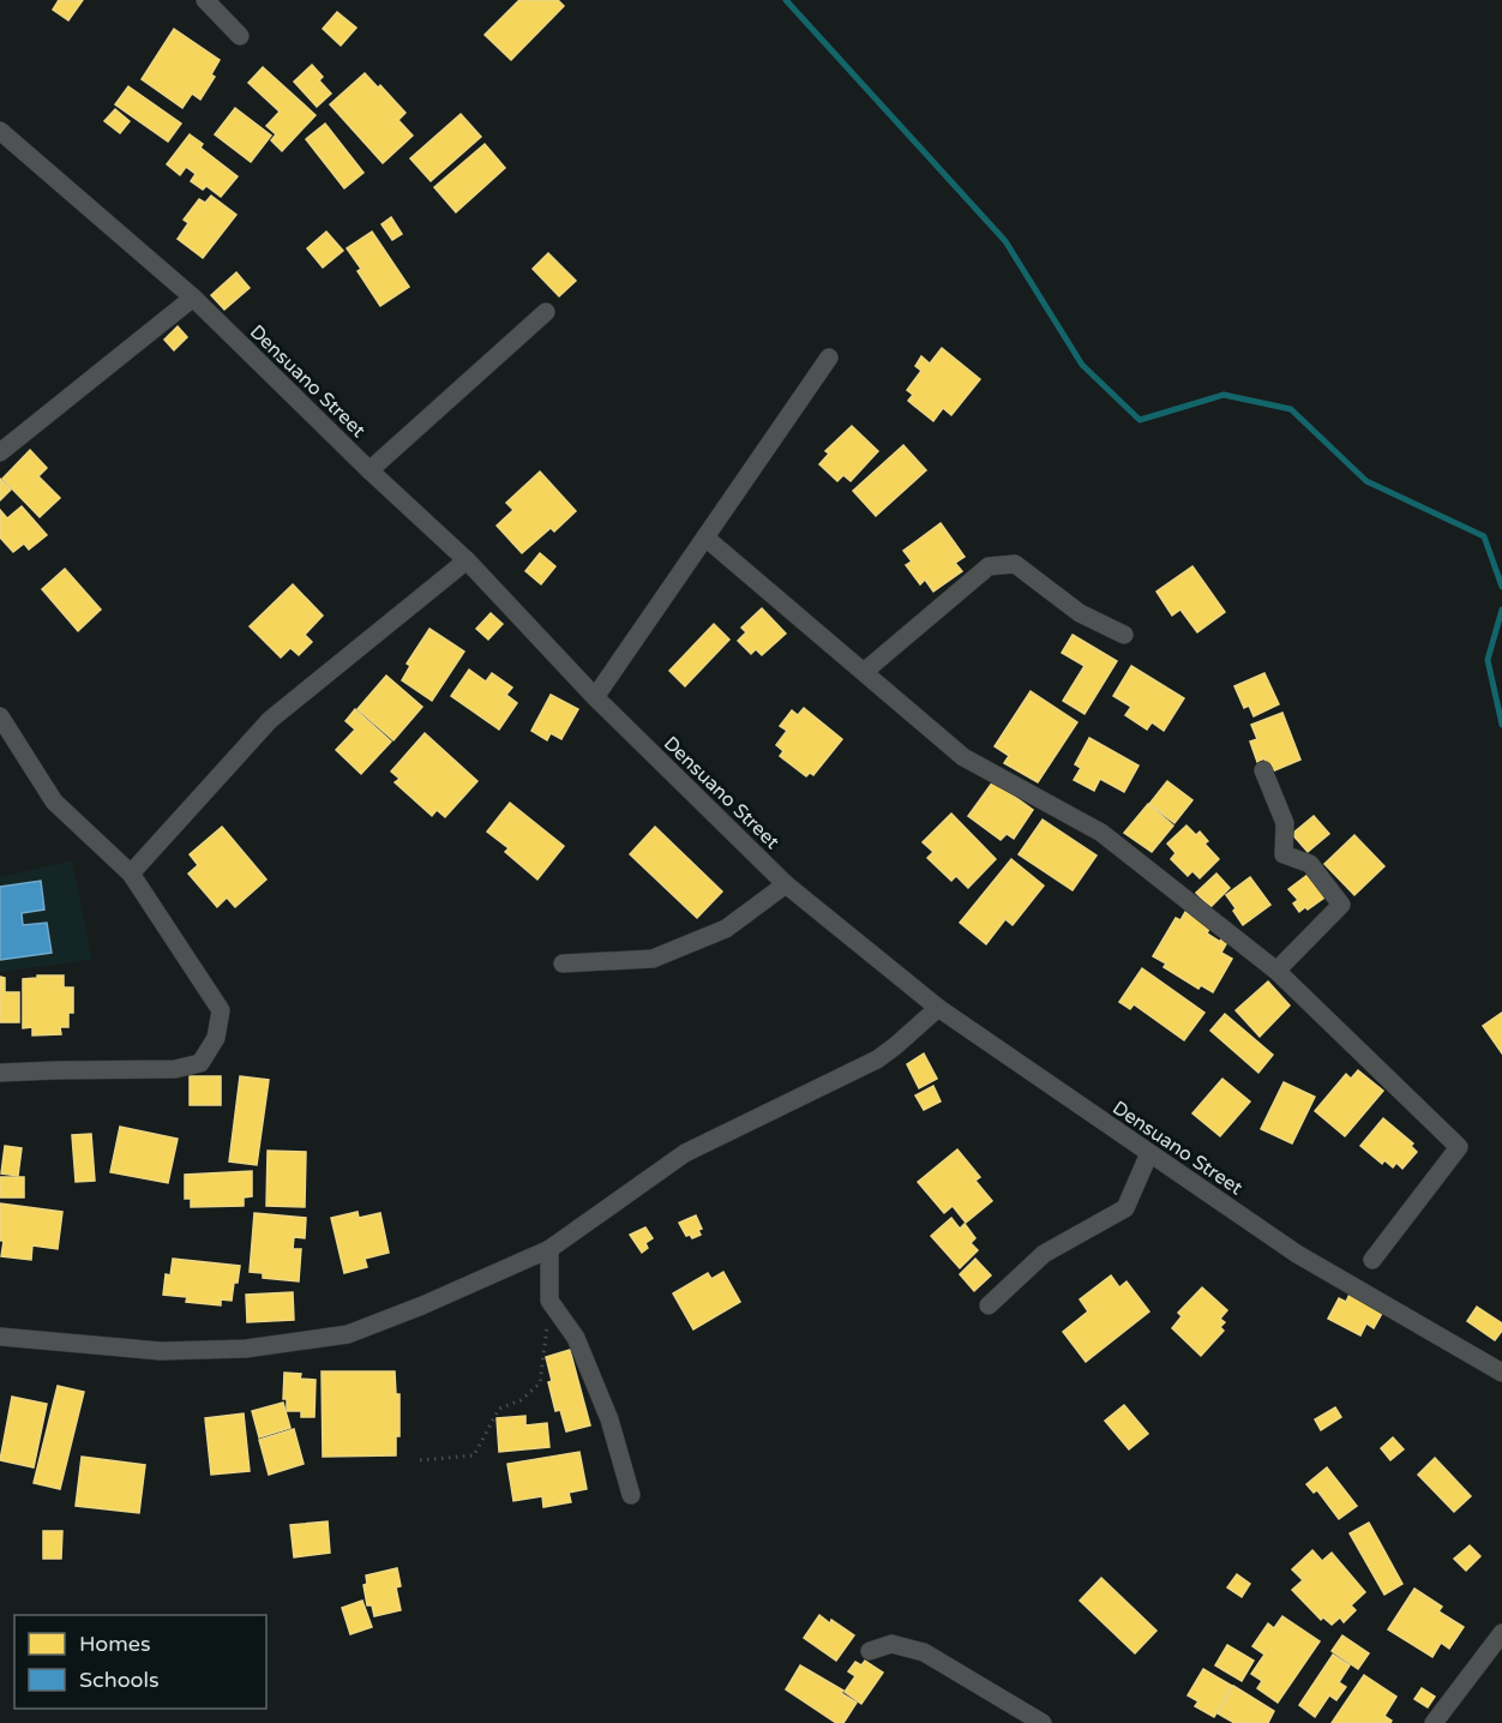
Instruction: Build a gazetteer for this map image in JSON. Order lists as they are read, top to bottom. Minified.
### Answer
{"streets":{"street":["Densuano Street"]},"legend":["Homes","Schools"]}
